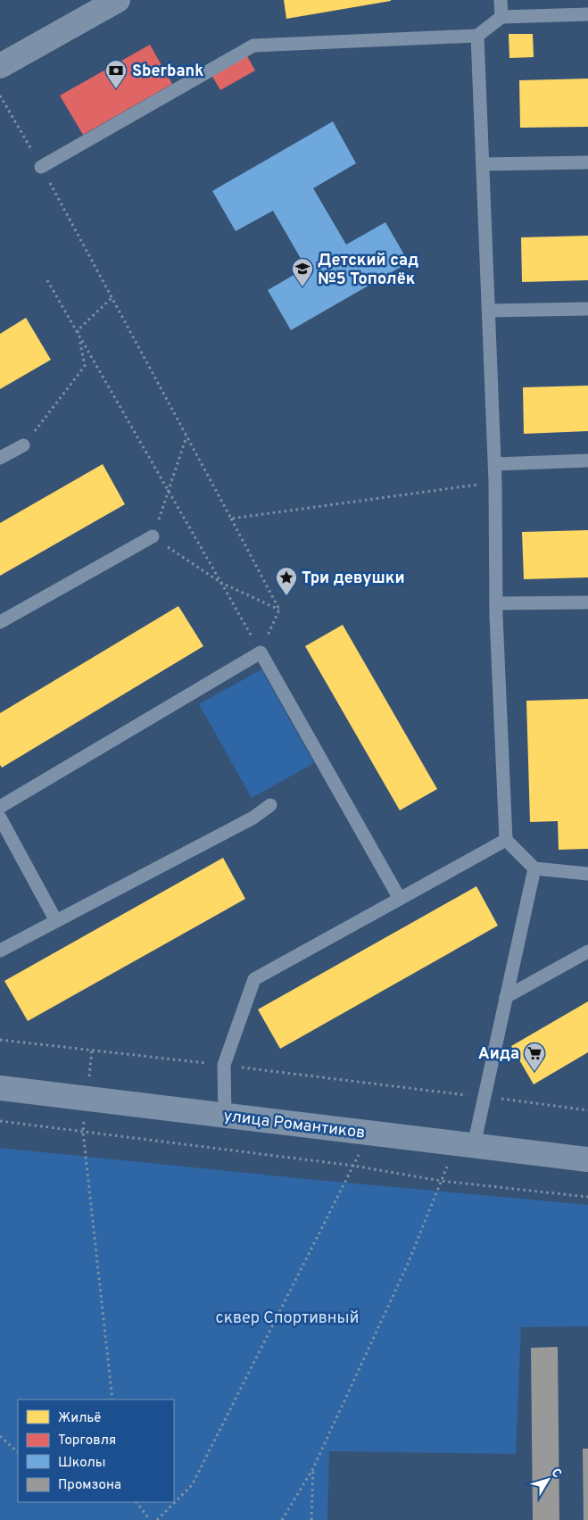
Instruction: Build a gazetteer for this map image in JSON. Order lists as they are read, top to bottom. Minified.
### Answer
{"streets":{"street":["улица Романтиков"]},"parks":["сквер Спортивный"],"places":{"bank":["Sberbank"],"school or university":["Детский сад №5 Тополёк"],"place":["Три девушки"],"supermarket":["Аида"]},"legend":["Жильё","Торговля","Школы","Промзона"],"north":"top right"}
